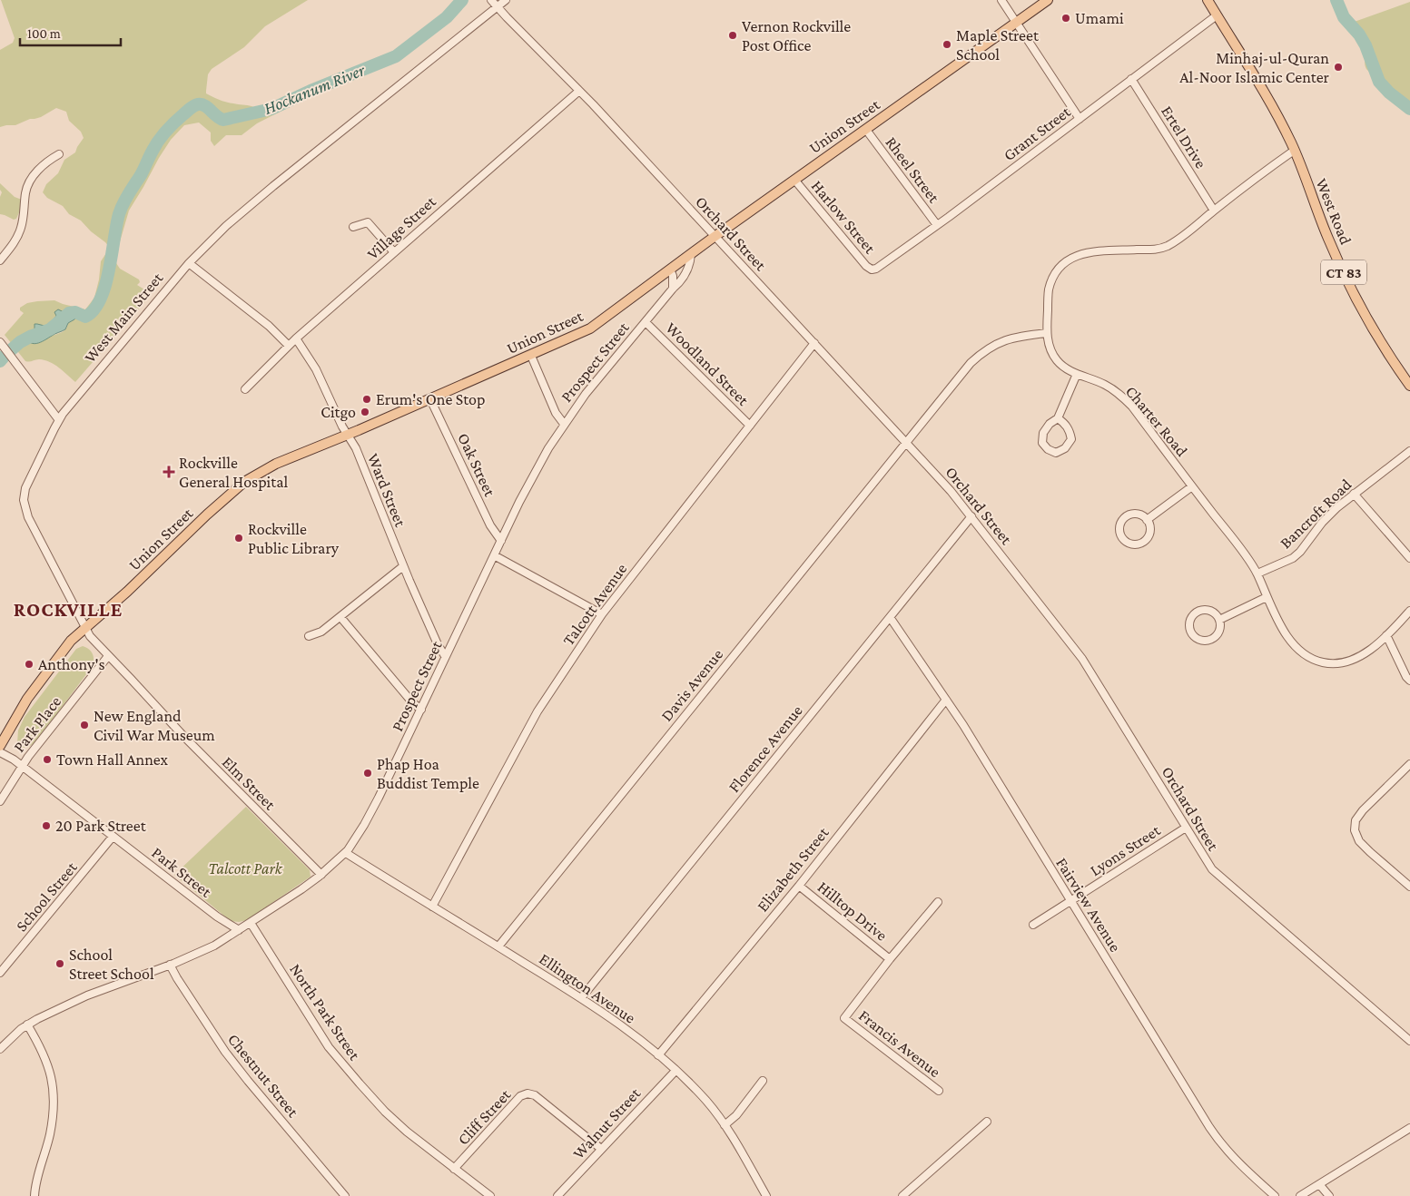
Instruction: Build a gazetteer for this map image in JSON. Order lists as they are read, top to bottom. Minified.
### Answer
{"streets":{"main road":["Union Street","West Road","CT 83"],"street":["Grant Street","Ertel Drive","Rheel Street","Harlow Street","Village Street","Orchard Street","West Main Street","Prospect Street","Woodland Street","Charter Road","Oak Street","Ward Street","Bancroft Road","Talcott Avenue","Davis Avenue","Park Place","Florence Avenue","Elm Street","Lyons Street","Elizabeth Street","Park Street","School Street","Fairview Avenue","Hilltop Drive","Ellington Avenue","North Park Street","Francis Avenue","Chestnut Street","Cliff Street","Walnut Street"]},"crossings":[["Union Street","Rheel Street"],["Union Street","Harlow Street"],["Union Street","Orchard Street"],["Union Street","West Main Street"],["Union Street","Prospect Street"],["Union Street","Oak Street"],["Union Street","Ward Street"],["Union Street","Elm Street"],["Grant Street","Ertel Drive"],["Grant Street","Rheel Street"],["Grant Street","West Road"],["Grant Street","Harlow Street"],["Grant Street","CT 83"],["Ertel Drive","Charter Road"],["West Road","CT 83"],["West Road","Charter Road"],["Village Street","Orchard Street"],["Village Street","Ward Street"],["Orchard Street","West Main Street"],["Orchard Street","Talcott Avenue"],["Orchard Street","Davis Avenue"],["Orchard Street","Florence Avenue"],["Orchard Street","Lyons Street"],["West Main Street","Elm Street"],["Prospect Street","Woodland Street"],["Prospect Street","Oak Street"],["Prospect Street","Ward Street"],["Prospect Street","Elm Street"],["Prospect Street","Park Street"],["Prospect Street","Ellington Avenue"],["Prospect Street","North Park Street"],["Prospect Street","Chestnut Street"],["Woodland Street","Talcott Avenue"],["Charter Road","Bancroft Road"],["Charter Road","Davis Avenue"],["Talcott Avenue","Ellington Avenue"],["Davis Avenue","Ellington Avenue"],["Park Place","Elm Street"],["Park Place","Park Street"],["Florence Avenue","Fairview Avenue"],["Florence Avenue","Ellington Avenue"],["Lyons Street","Fairview Avenue"],["Elizabeth Street","Fairview Avenue"],["Elizabeth Street","Hilltop Drive"],["Elizabeth Street","Ellington Avenue"],["Park Street","School Street"],["Hilltop Drive","Francis Avenue"],["Ellington Avenue","Walnut Street"],["North Park Street","Cliff Street"],["Cliff Street","Walnut Street"]],"districts":["ROCKVILLE"],"water":["Hockanum River"],"parks":["Talcott Park"],"places":{"other":["Umami","Vernon Rockville Post Office","Maple Street School","Minhaj-ul-Quran Al-Noor Islamic Center","Erum's One Stop","Citgo","Rockville Public Library","Anthony's","New England Civil War Museum","Town Hall Annex","Phap Hoa Buddist Temple","20 Park Street","School Street School"],"health":["Rockville General Hospital"]},"scale_bar":"100 m"}
